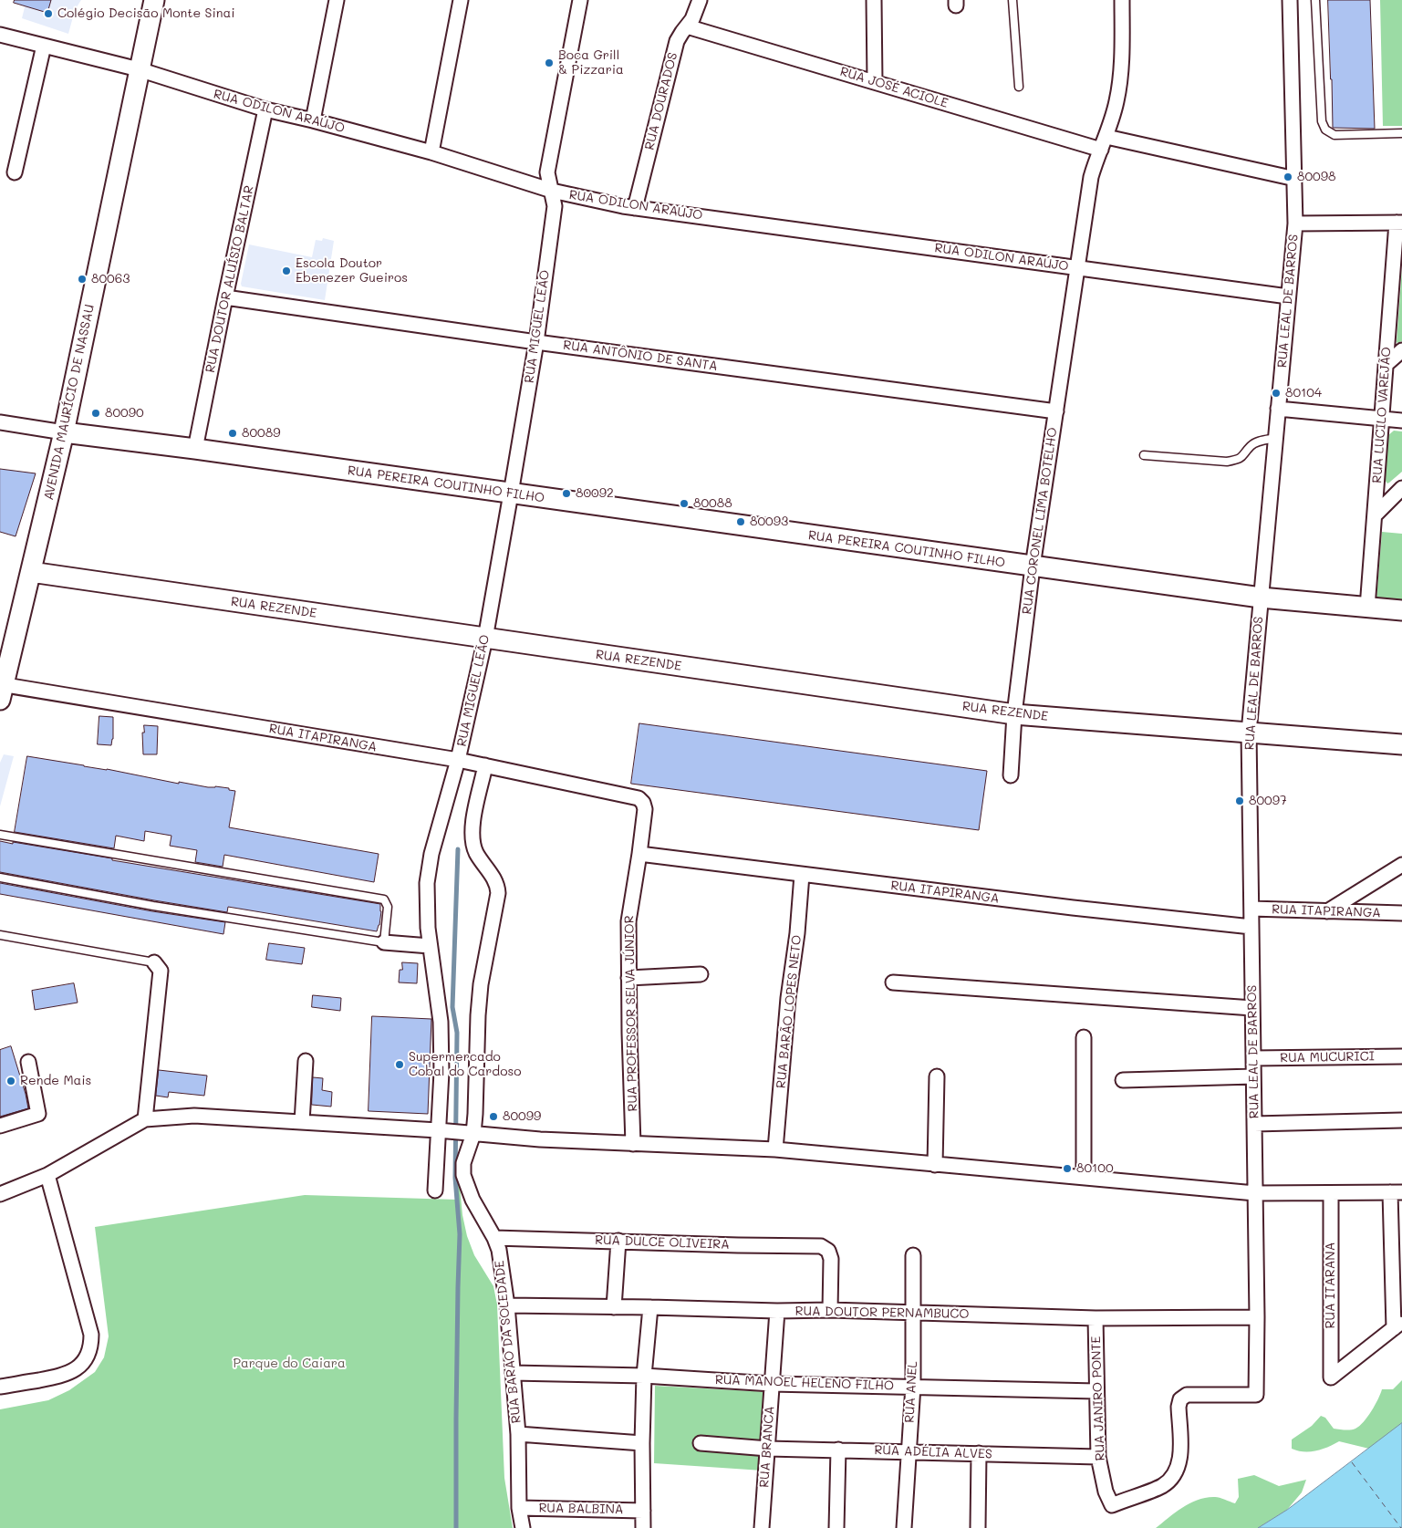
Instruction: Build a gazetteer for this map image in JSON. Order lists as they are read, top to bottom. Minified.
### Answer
{"streets":{"street":["RUA JOSÉ ACIOLE","RUA DOURADOS","RUA ODILON ARAÚJO","RUA DOUTOR ALUÍSIO BALTAR","RUA LEAL DE BARROS","RUA MIGUEL LEÃO","RUA ANTÔNIO DE SANTA","AVENIDA MAURÍCIO DE NASSAU","RUA LUCILO VAREJÃO","RUA PEREIRA COUTINHO FILHO","RUA CORONEL LIMA BOTELHO","RUA REZENDE","RUA ITAPIRANGA","RUA BARÃO LOPES NETO","RUA PROFESSOR SELVA JÚNIOR","RUA MUCURICI","RUA DULCE OLIVEIRA","RUA ITARANA","RUA DOUTOR PERNAMBUCO","RUA BARÃO DA SOLEDADE","RUA MANOEL HELENO FILHO","RUA ANEL","RUA JANIRO PONTE","RUA BRANCA","RUA ADÉLIA ALVES","RUA BALBINA"]},"crossings":[["RUA JOSÉ ACIOLE","RUA DOURADOS"],["RUA JOSÉ ACIOLE","RUA LEAL DE BARROS"],["RUA JOSÉ ACIOLE","RUA CORONEL LIMA BOTELHO"],["RUA DOURADOS","RUA ODILON ARAÚJO"],["RUA ODILON ARAÚJO","RUA DOUTOR ALUÍSIO BALTAR"],["RUA ODILON ARAÚJO","RUA LEAL DE BARROS"],["RUA ODILON ARAÚJO","RUA MIGUEL LEÃO"],["RUA ODILON ARAÚJO","AVENIDA MAURÍCIO DE NASSAU"],["RUA ODILON ARAÚJO","RUA CORONEL LIMA BOTELHO"],["RUA DOUTOR ALUÍSIO BALTAR","RUA ANTÔNIO DE SANTA"],["RUA DOUTOR ALUÍSIO BALTAR","RUA PEREIRA COUTINHO FILHO"],["RUA LEAL DE BARROS","RUA PEREIRA COUTINHO FILHO"],["RUA LEAL DE BARROS","RUA REZENDE"],["RUA LEAL DE BARROS","RUA ITAPIRANGA"],["RUA LEAL DE BARROS","RUA MUCURICI"],["RUA LEAL DE BARROS","RUA DOUTOR PERNAMBUCO"],["RUA LEAL DE BARROS","RUA JANIRO PONTE"],["RUA MIGUEL LEÃO","RUA ANTÔNIO DE SANTA"],["RUA MIGUEL LEÃO","RUA PEREIRA COUTINHO FILHO"],["RUA MIGUEL LEÃO","RUA REZENDE"],["RUA MIGUEL LEÃO","RUA ITAPIRANGA"],["RUA ANTÔNIO DE SANTA","RUA CORONEL LIMA BOTELHO"],["AVENIDA MAURÍCIO DE NASSAU","RUA PEREIRA COUTINHO FILHO"],["AVENIDA MAURÍCIO DE NASSAU","RUA REZENDE"],["AVENIDA MAURÍCIO DE NASSAU","RUA ITAPIRANGA"],["RUA LUCILO VAREJÃO","RUA PEREIRA COUTINHO FILHO"],["RUA PEREIRA COUTINHO FILHO","RUA CORONEL LIMA BOTELHO"],["RUA CORONEL LIMA BOTELHO","RUA REZENDE"],["RUA ITAPIRANGA","RUA BARÃO LOPES NETO"],["RUA ITAPIRANGA","RUA PROFESSOR SELVA JÚNIOR"],["RUA ITAPIRANGA","RUA BARÃO DA SOLEDADE"],["RUA DULCE OLIVEIRA","RUA DOUTOR PERNAMBUCO"],["RUA DULCE OLIVEIRA","RUA BARÃO DA SOLEDADE"],["RUA DOUTOR PERNAMBUCO","RUA BARÃO DA SOLEDADE"],["RUA DOUTOR PERNAMBUCO","RUA ANEL"],["RUA DOUTOR PERNAMBUCO","RUA JANIRO PONTE"],["RUA DOUTOR PERNAMBUCO","RUA BRANCA"],["RUA BARÃO DA SOLEDADE","RUA MANOEL HELENO FILHO"],["RUA BARÃO DA SOLEDADE","RUA BALBINA"],["RUA MANOEL HELENO FILHO","RUA ANEL"],["RUA MANOEL HELENO FILHO","RUA JANIRO PONTE"],["RUA MANOEL HELENO FILHO","RUA BRANCA"],["RUA ANEL","RUA ADÉLIA ALVES"],["RUA JANIRO PONTE","RUA ADÉLIA ALVES"],["RUA BRANCA","RUA ADÉLIA ALVES"]],"parks":["Parque do Caiara"],"places":["Colégio Decisão Monte Sinai","Boca Grill & Pizzaria","80098","Escola Doutor Ebenezer Gueiros","80063","80104","80090","80089","80092","80088","80093","80097","Supermercado Cobal do Cardoso","Rende Mais","80099","80100"]}
